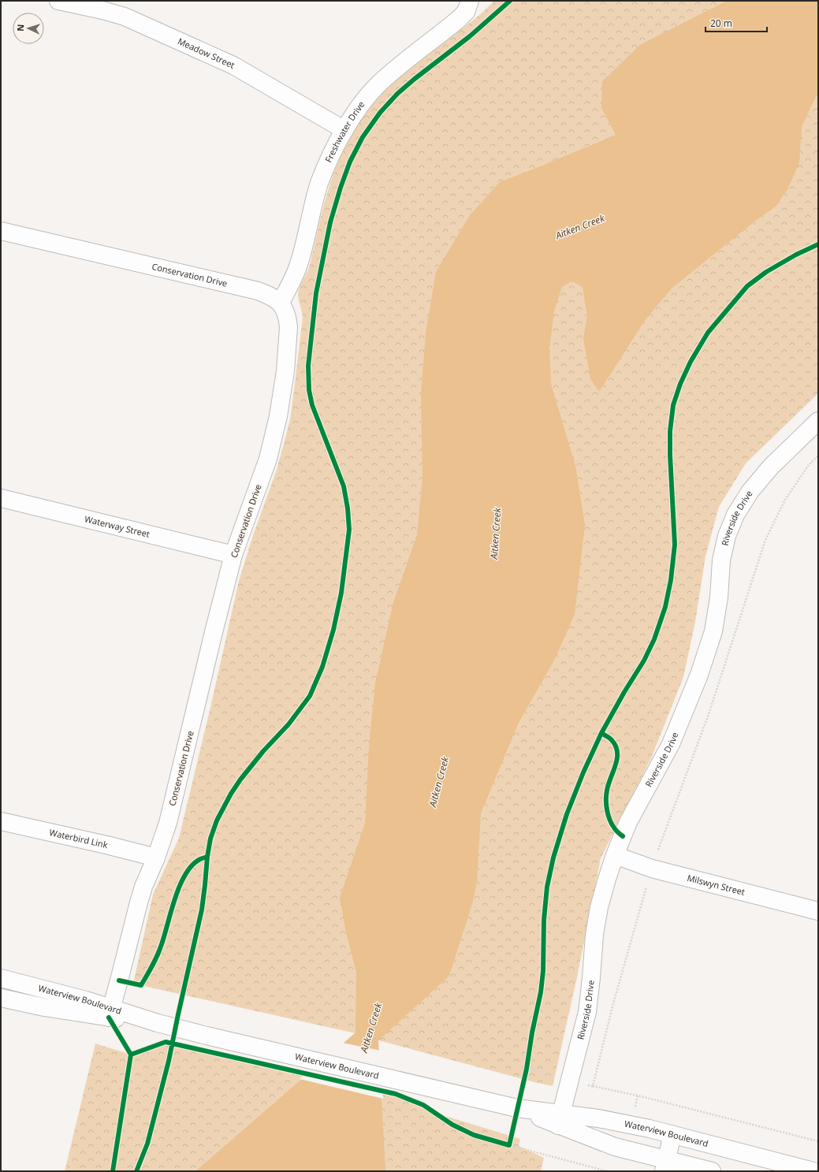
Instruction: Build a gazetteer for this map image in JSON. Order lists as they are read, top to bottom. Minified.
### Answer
{"streets":{"street":["Meadow Street","Freshwater Drive","Conservation Drive","Riverside Drive","Waterway Street","Waterbird Link","Milswyn Street","Waterview Boulevard"]},"crossings":[["Meadow Street","Freshwater Drive"],["Freshwater Drive","Conservation Drive"],["Conservation Drive","Waterway Street"],["Conservation Drive","Waterbird Link"],["Conservation Drive","Waterview Boulevard"],["Riverside Drive","Milswyn Street"],["Riverside Drive","Waterview Boulevard"]],"water":["Aitken Creek"],"scale_bar":"20 m","north":"left"}
